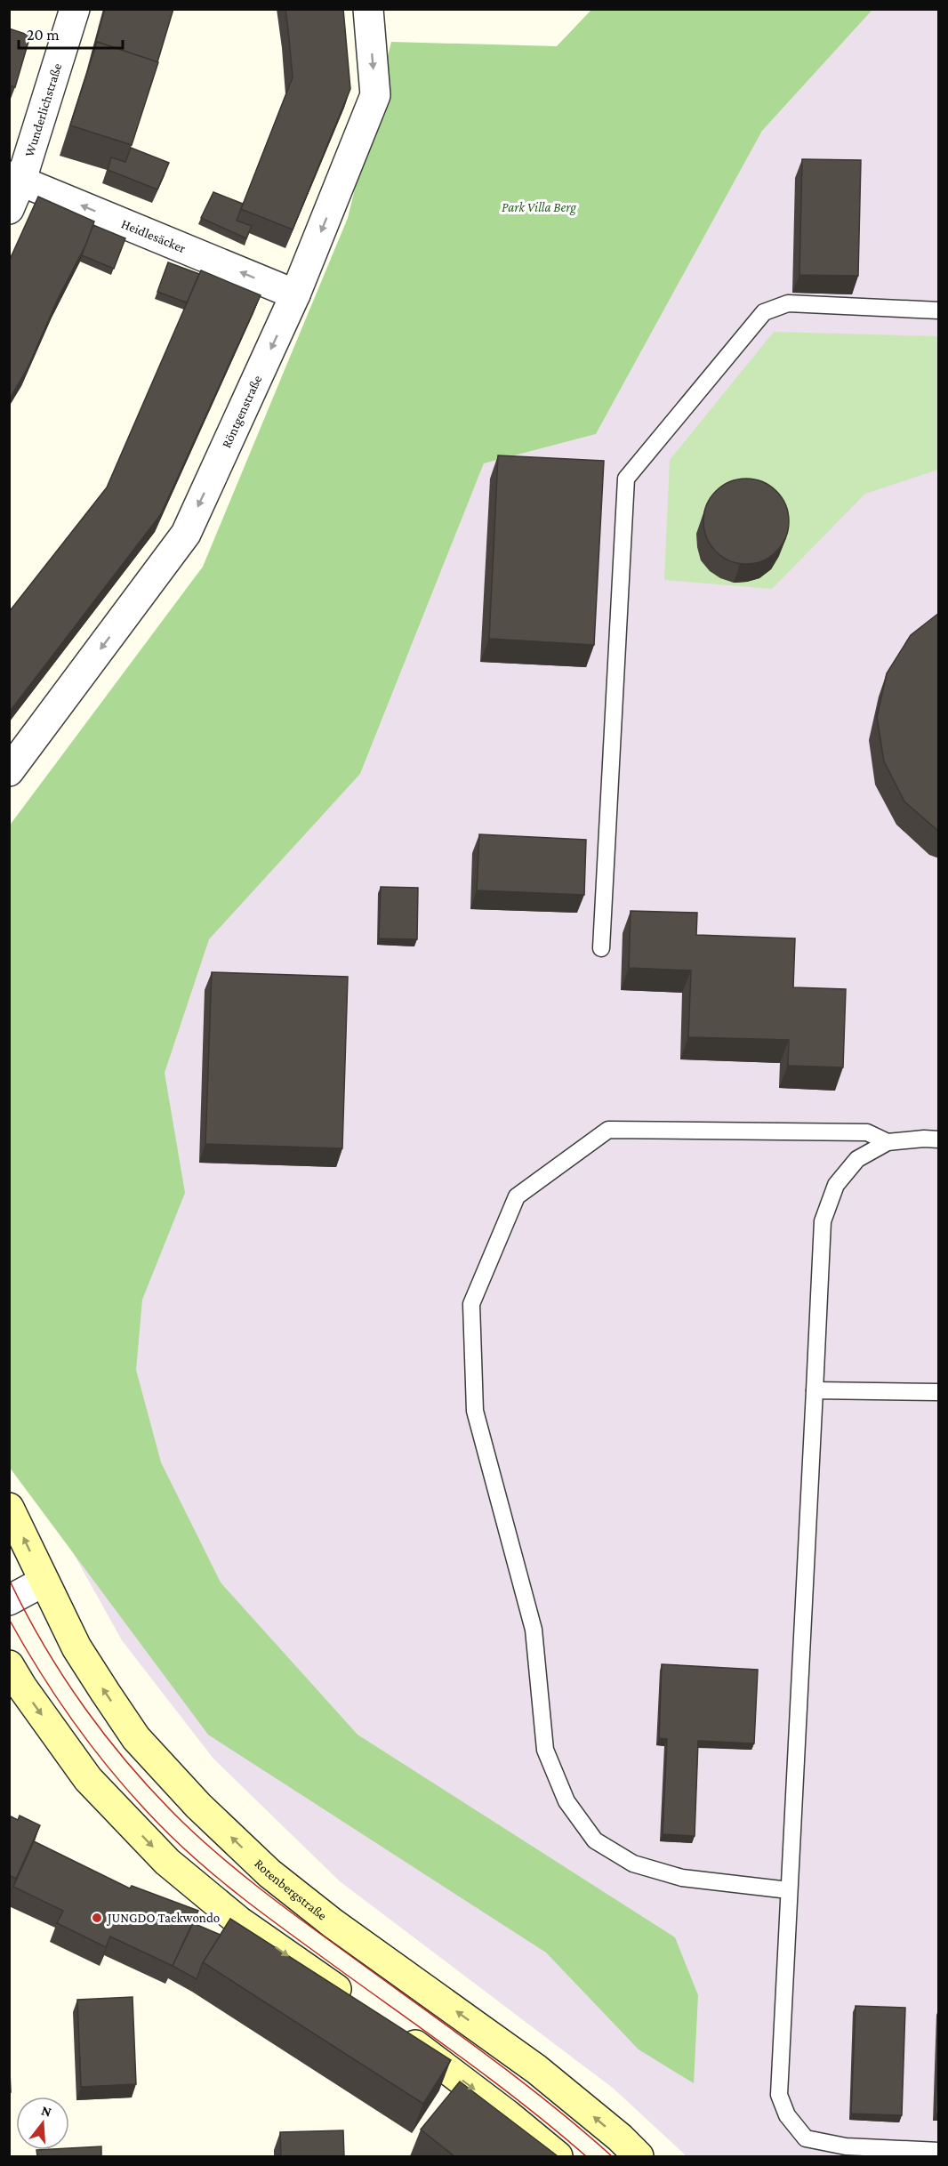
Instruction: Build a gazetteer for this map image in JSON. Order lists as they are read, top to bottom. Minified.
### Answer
{"streets":{"main road":["Rotenbergstraße"],"street":["Wunderlichstraße","Heidlesäcker","Röntgenstraße"]},"crossings":[["Wunderlichstraße","Heidlesäcker"],["Heidlesäcker","Röntgenstraße"]],"one_way":["Heidlesäcker","Röntgenstraße"],"parks":["Park Villa Berg"],"places":["JUNGDO Taekwondo"],"scale_bar":"20 m","north":"top"}
